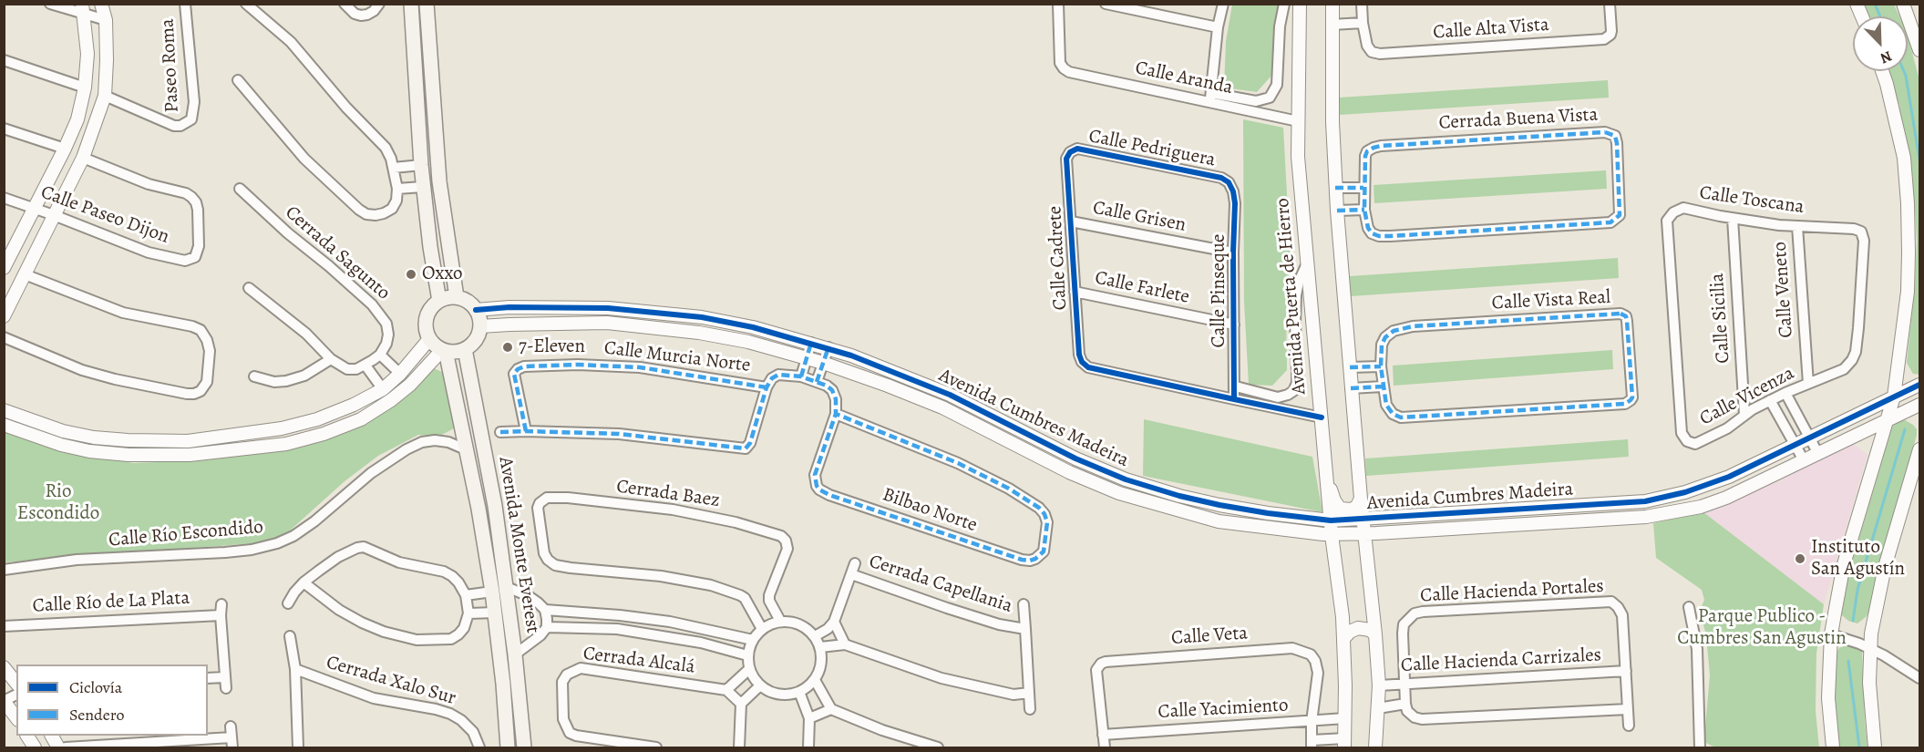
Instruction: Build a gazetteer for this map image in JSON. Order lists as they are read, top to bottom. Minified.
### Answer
{"streets":{"main road":["Avenida Monte Everest"],"street":["Calle Alta Vista","Paseo Roma","Calle Aranda","Cerrada Buena Vista","Calle Pedriguera","Calle Toscana","Calle Paseo Dijon","Calle Grisen","Cerrada Sagunto","Calle Cadrete","Calle Farlete","Calle Veneto","Calle Pinseque","Avenida Puerta de Hierro","Calle Vista Real","Calle Sicilia","Calle Murcia Norte","Calle Vicenza","Avenida Cumbres Madeira","Cerrada Baez","Bilbao Norte","Calle Río Escondido","Cerrada Capellania","Calle Hacienda Portales","Calle Río de La Plata","Calle Veta","Cerrada Alcalá","Calle Hacienda Carrizales","Cerrada Xalo Sur","Calle Yacimiento"]},"crossings":[["Calle Aranda","Avenida Puerta de Hierro"],["Calle Pedriguera","Calle Cadrete"],["Calle Pedriguera","Calle Pinseque"],["Calle Toscana","Calle Veneto"],["Calle Toscana","Calle Sicilia"],["Calle Toscana","Calle Vicenza"],["Calle Grisen","Calle Cadrete"],["Calle Grisen","Calle Pinseque"],["Calle Cadrete","Calle Farlete"],["Calle Cadrete","Calle Pinseque"],["Calle Farlete","Calle Pinseque"],["Calle Veneto","Calle Vicenza"],["Avenida Puerta de Hierro","Avenida Cumbres Madeira"],["Avenida Puerta de Hierro","Calle Yacimiento"],["Calle Sicilia","Calle Vicenza"],["Avenida Cumbres Madeira","Avenida Monte Everest"],["Calle Río Escondido","Avenida Monte Everest"],["Calle Hacienda Portales","Calle Hacienda Carrizales"],["Calle Veta","Calle Yacimiento"]],"parks":["Rio Escondido","Parque Publico - Cumbres San Agustin"],"places":["Oxxo","7-Eleven","Instituto San Agustín"],"legend":["Ciclovía","Sendero"],"north":"bottom right"}
